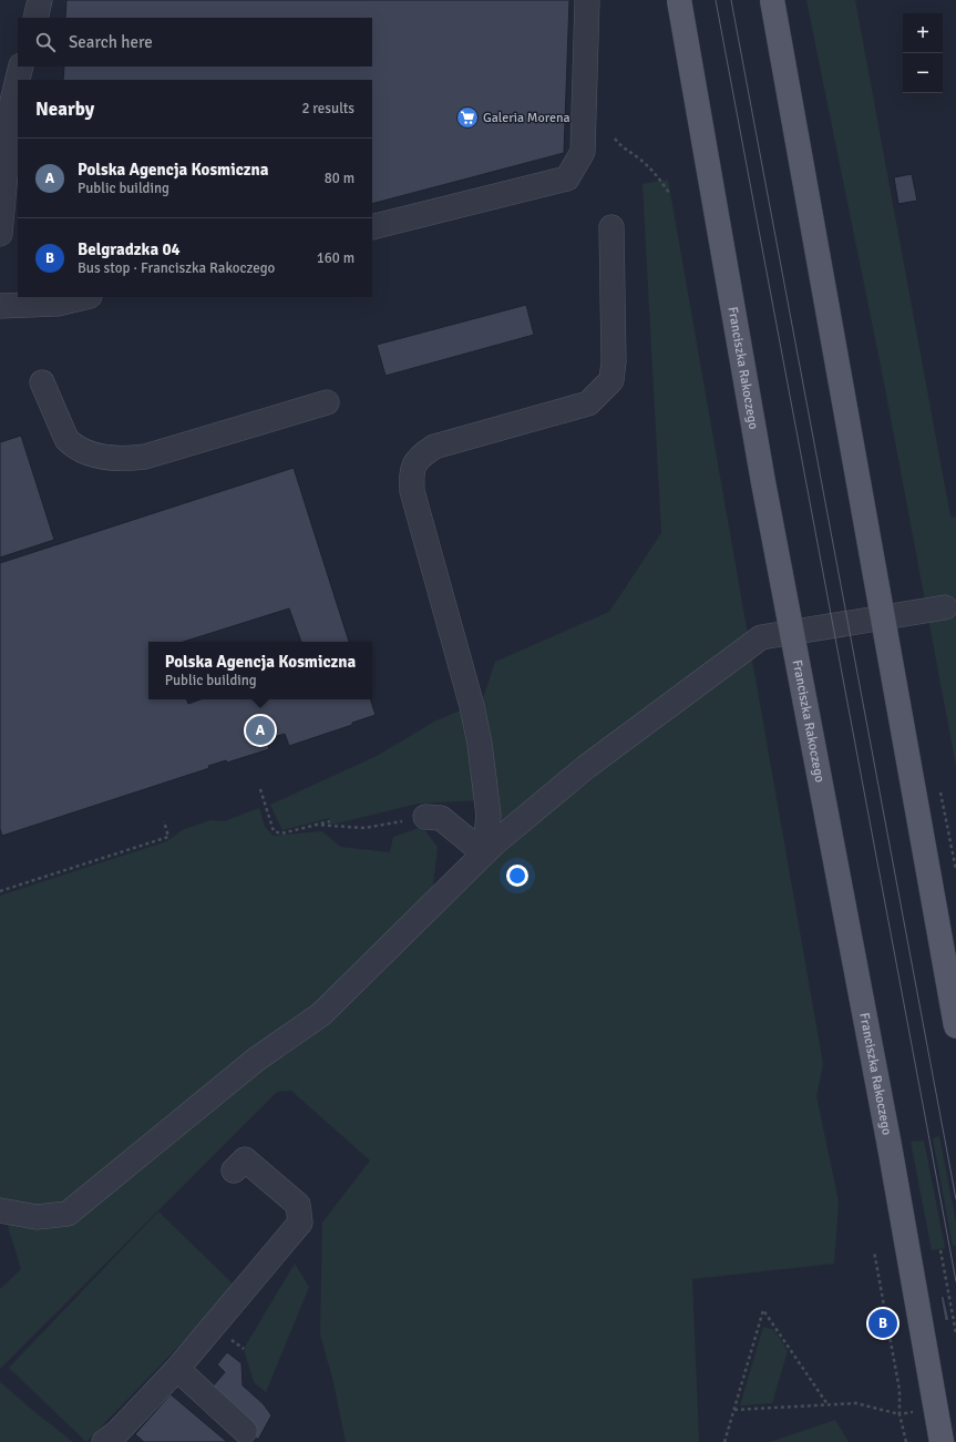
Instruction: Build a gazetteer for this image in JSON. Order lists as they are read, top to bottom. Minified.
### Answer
{"streets":{"main road":["Franciszka Rakoczego"]},"places":{"supermarket":["Galeria Morena"]},"page":{"map_buttons":["+","−"],"search":"Search here","heading":["Nearby","2 results"],"list":[{"mark":"A","name":"Polska Agencja Kosmiczna","note":"Public building","value":"80 m"},{"mark":"B","name":"Belgradzka 04","note":"Bus stop · Franciszka Rakoczego","value":"160 m"}],"popup":["Polska Agencja Kosmiczna","Public building"],"pins":["A","B"]}}
